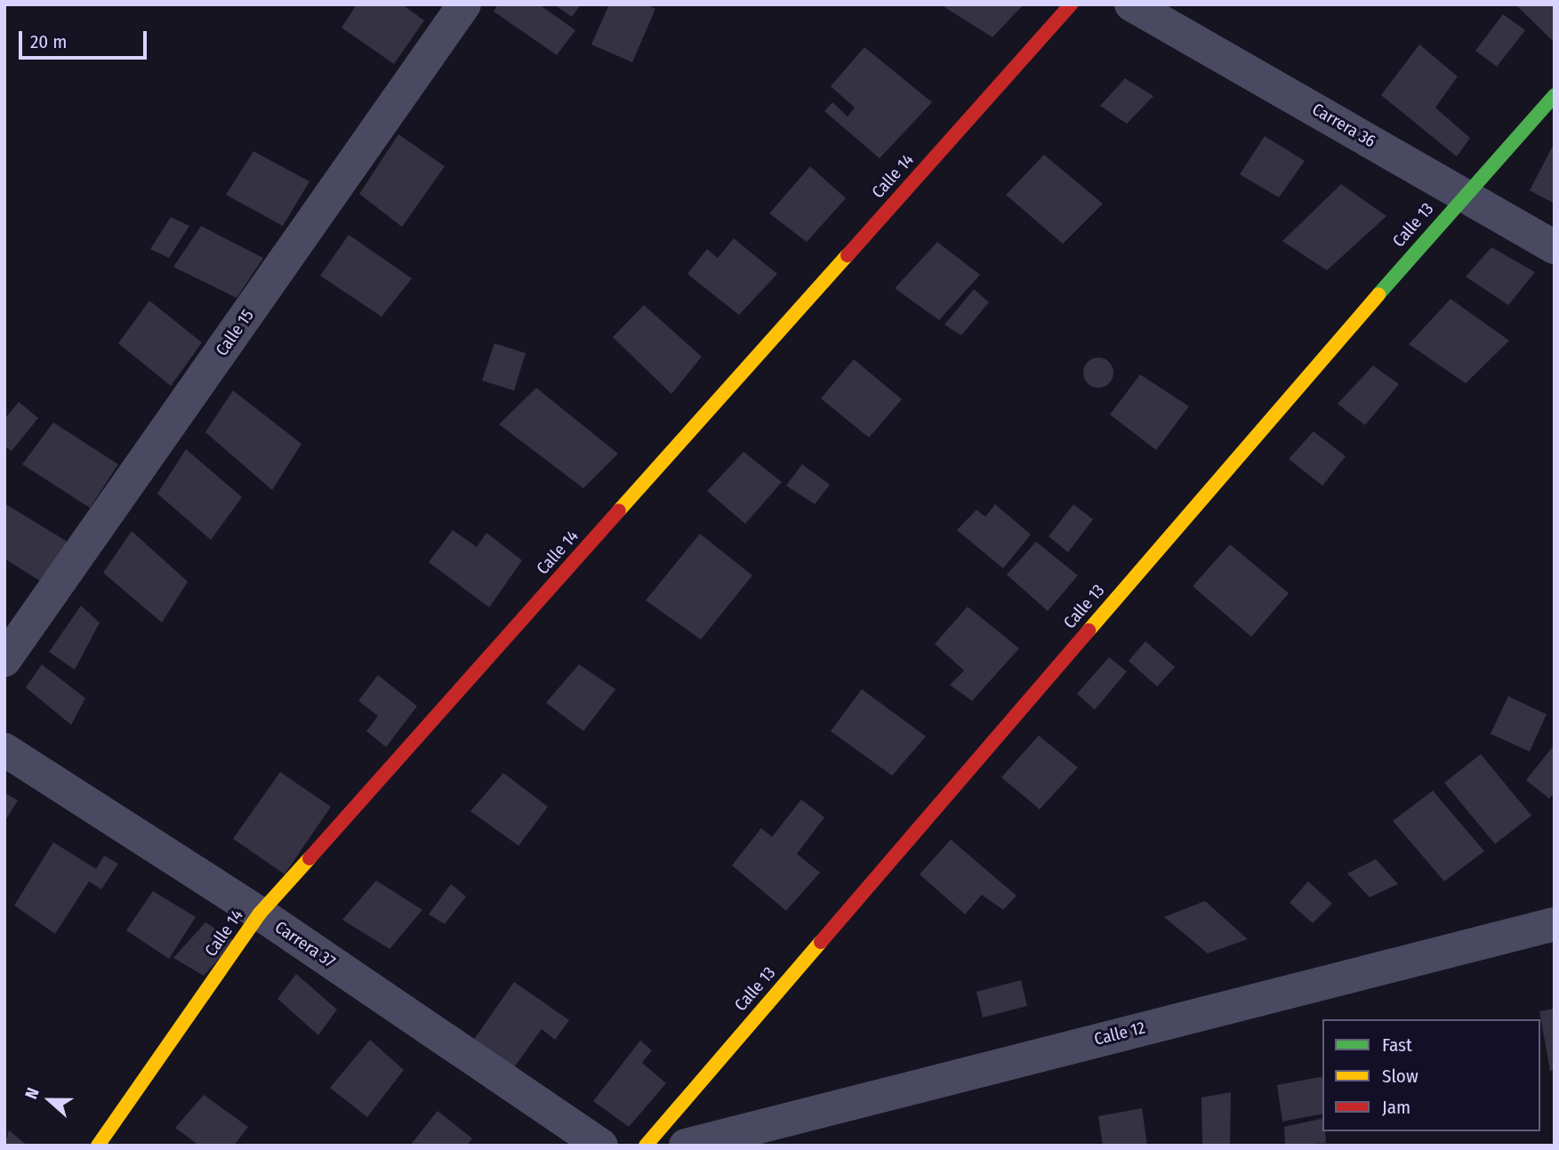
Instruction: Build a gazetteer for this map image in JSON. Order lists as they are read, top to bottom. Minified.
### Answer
{"streets":{"street":["Carrera 36","Calle 14","Calle 13","Calle 15","Carrera 37","Calle 12"]},"crossings":[["Carrera 36","Calle 13"],["Calle 14","Carrera 37"]],"legend":["Fast","Slow","Jam"],"scale_bar":"20 m","north":"left"}
